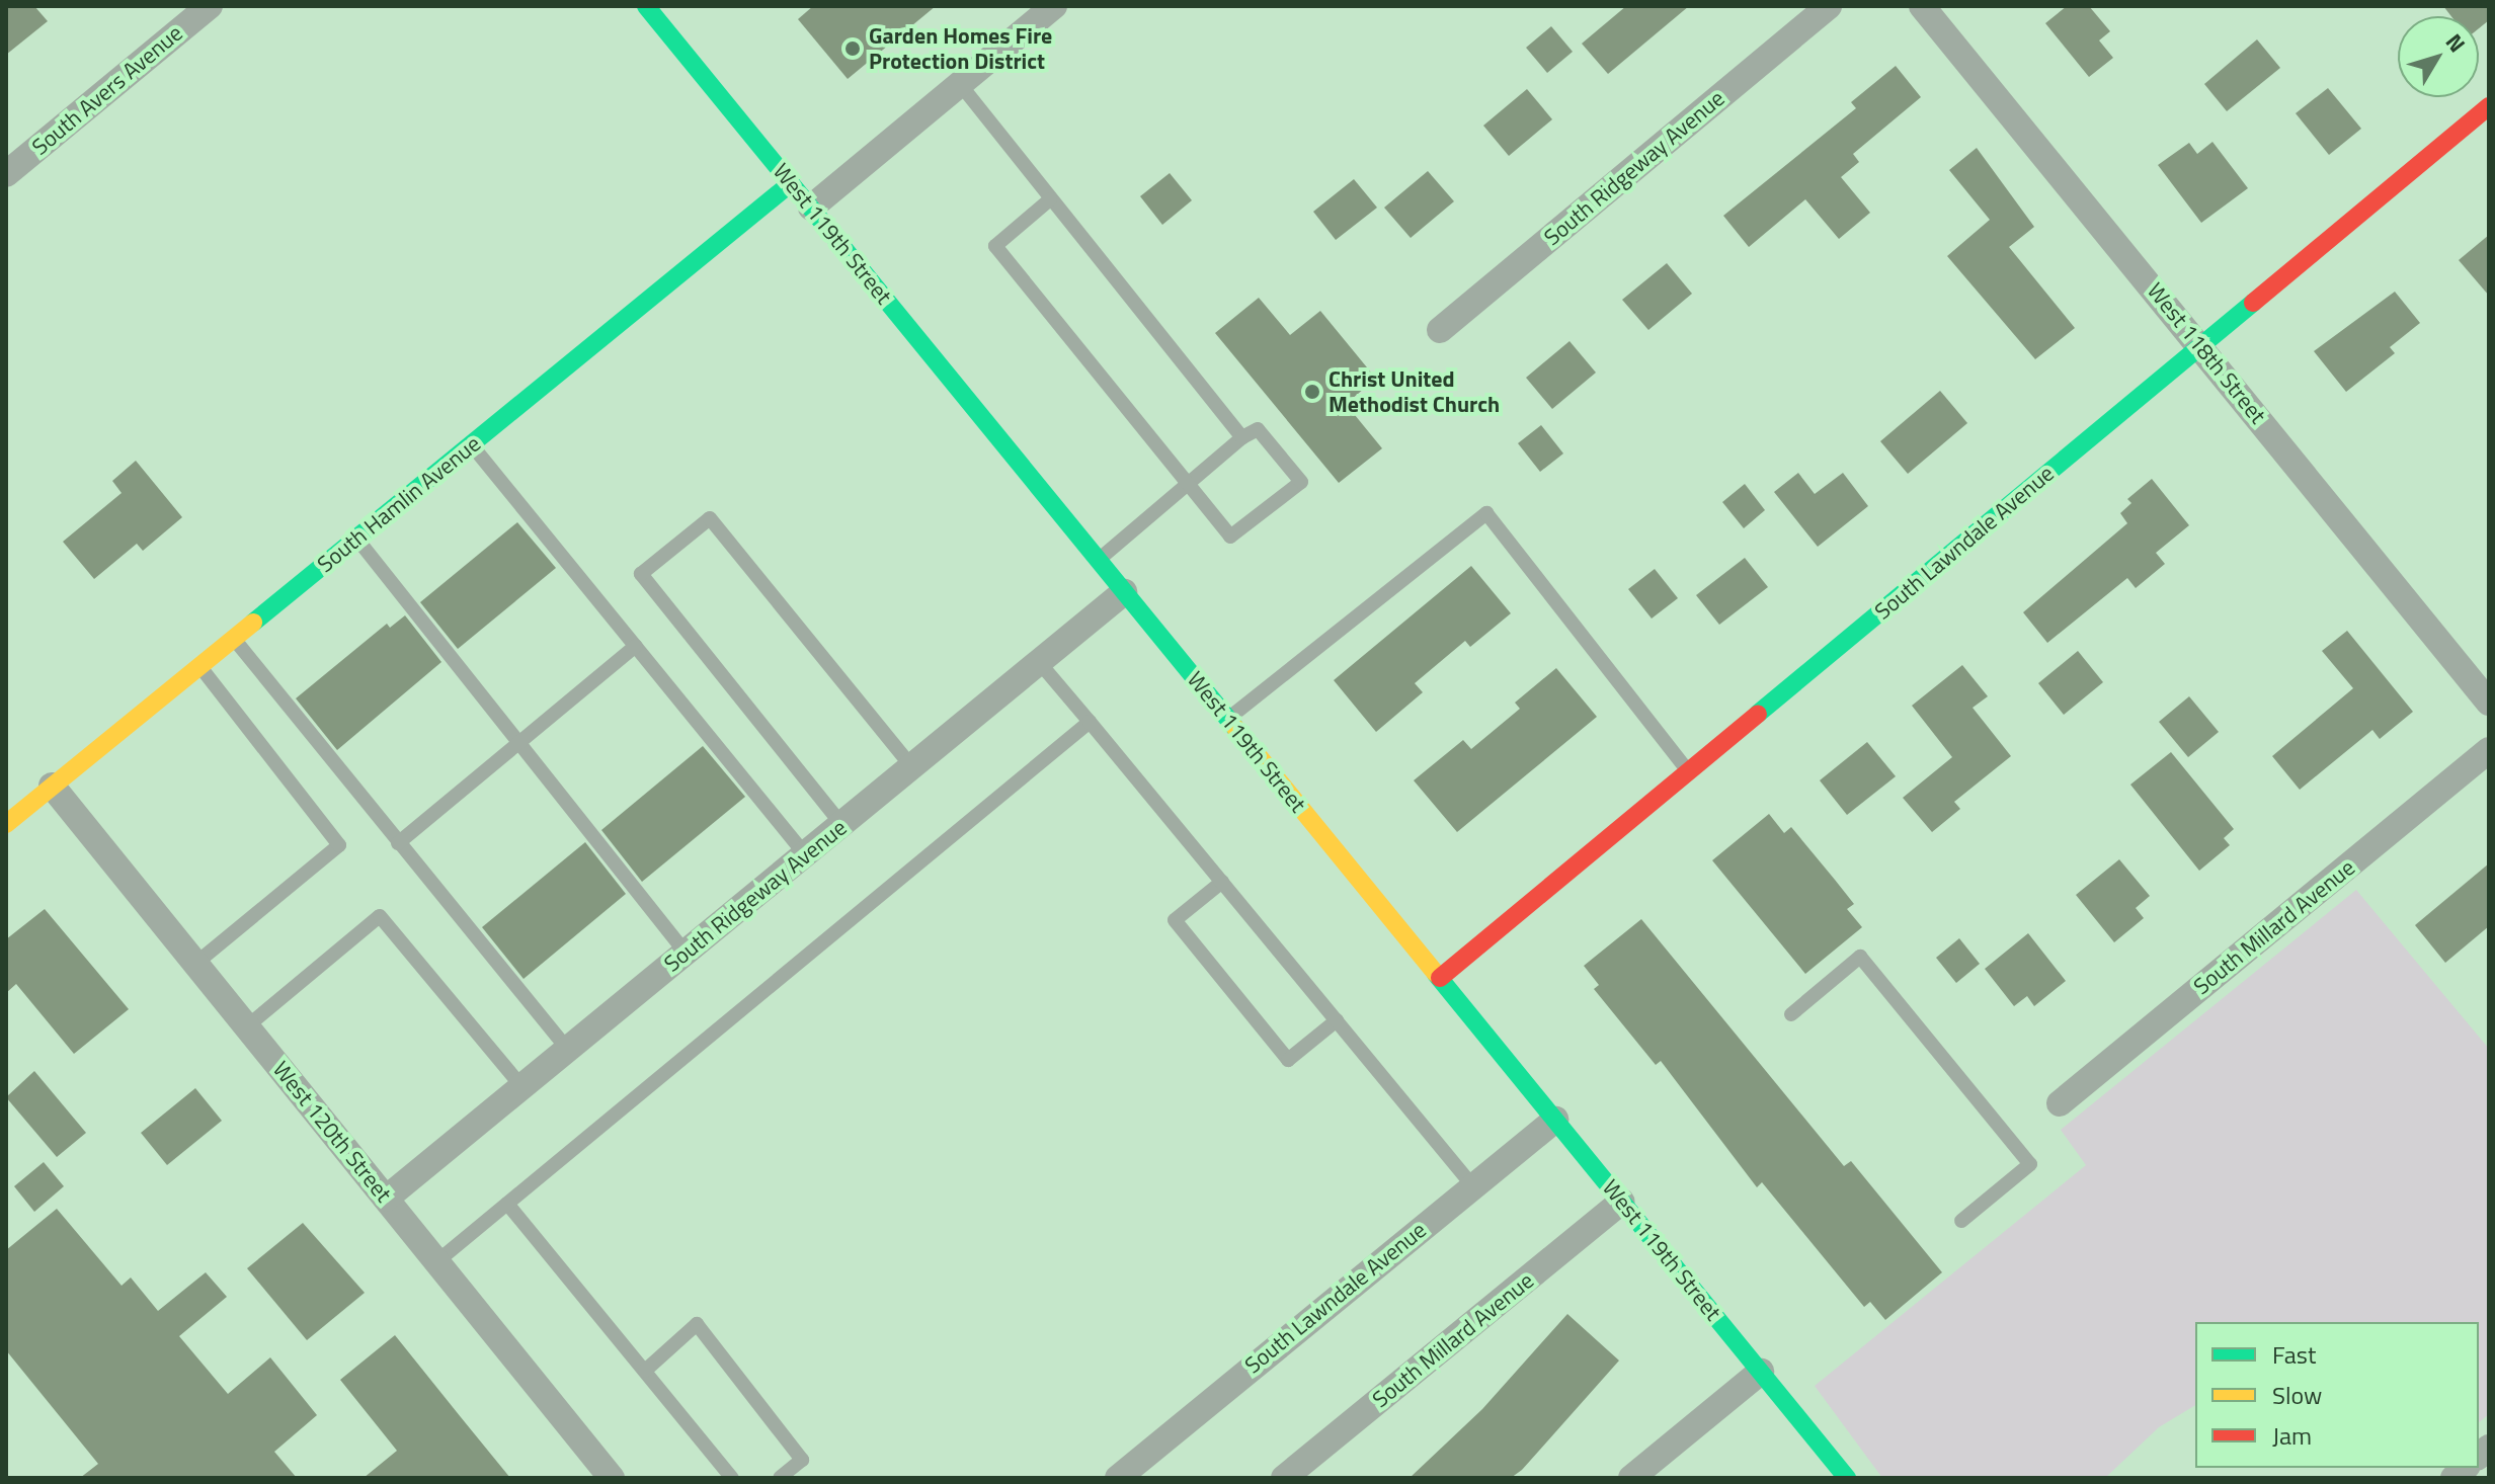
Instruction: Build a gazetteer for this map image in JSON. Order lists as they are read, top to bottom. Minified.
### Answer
{"streets":{"street":["South Avers Avenue","South Ridgeway Avenue","West 119th Street","West 118th Street","South Hamlin Avenue","South Lawndale Avenue","South Millard Avenue","West 120th Street"]},"crossings":[["South Ridgeway Avenue","West 119th Street"],["South Ridgeway Avenue","West 120th Street"],["West 119th Street","South Hamlin Avenue"],["West 119th Street","South Lawndale Avenue"],["West 119th Street","South Millard Avenue"],["West 118th Street","South Lawndale Avenue"],["South Hamlin Avenue","West 120th Street"]],"places":["Garden Homes Fire Protection District","Christ United Methodist Church"],"legend":["Fast","Slow","Jam"],"north":"top right"}
